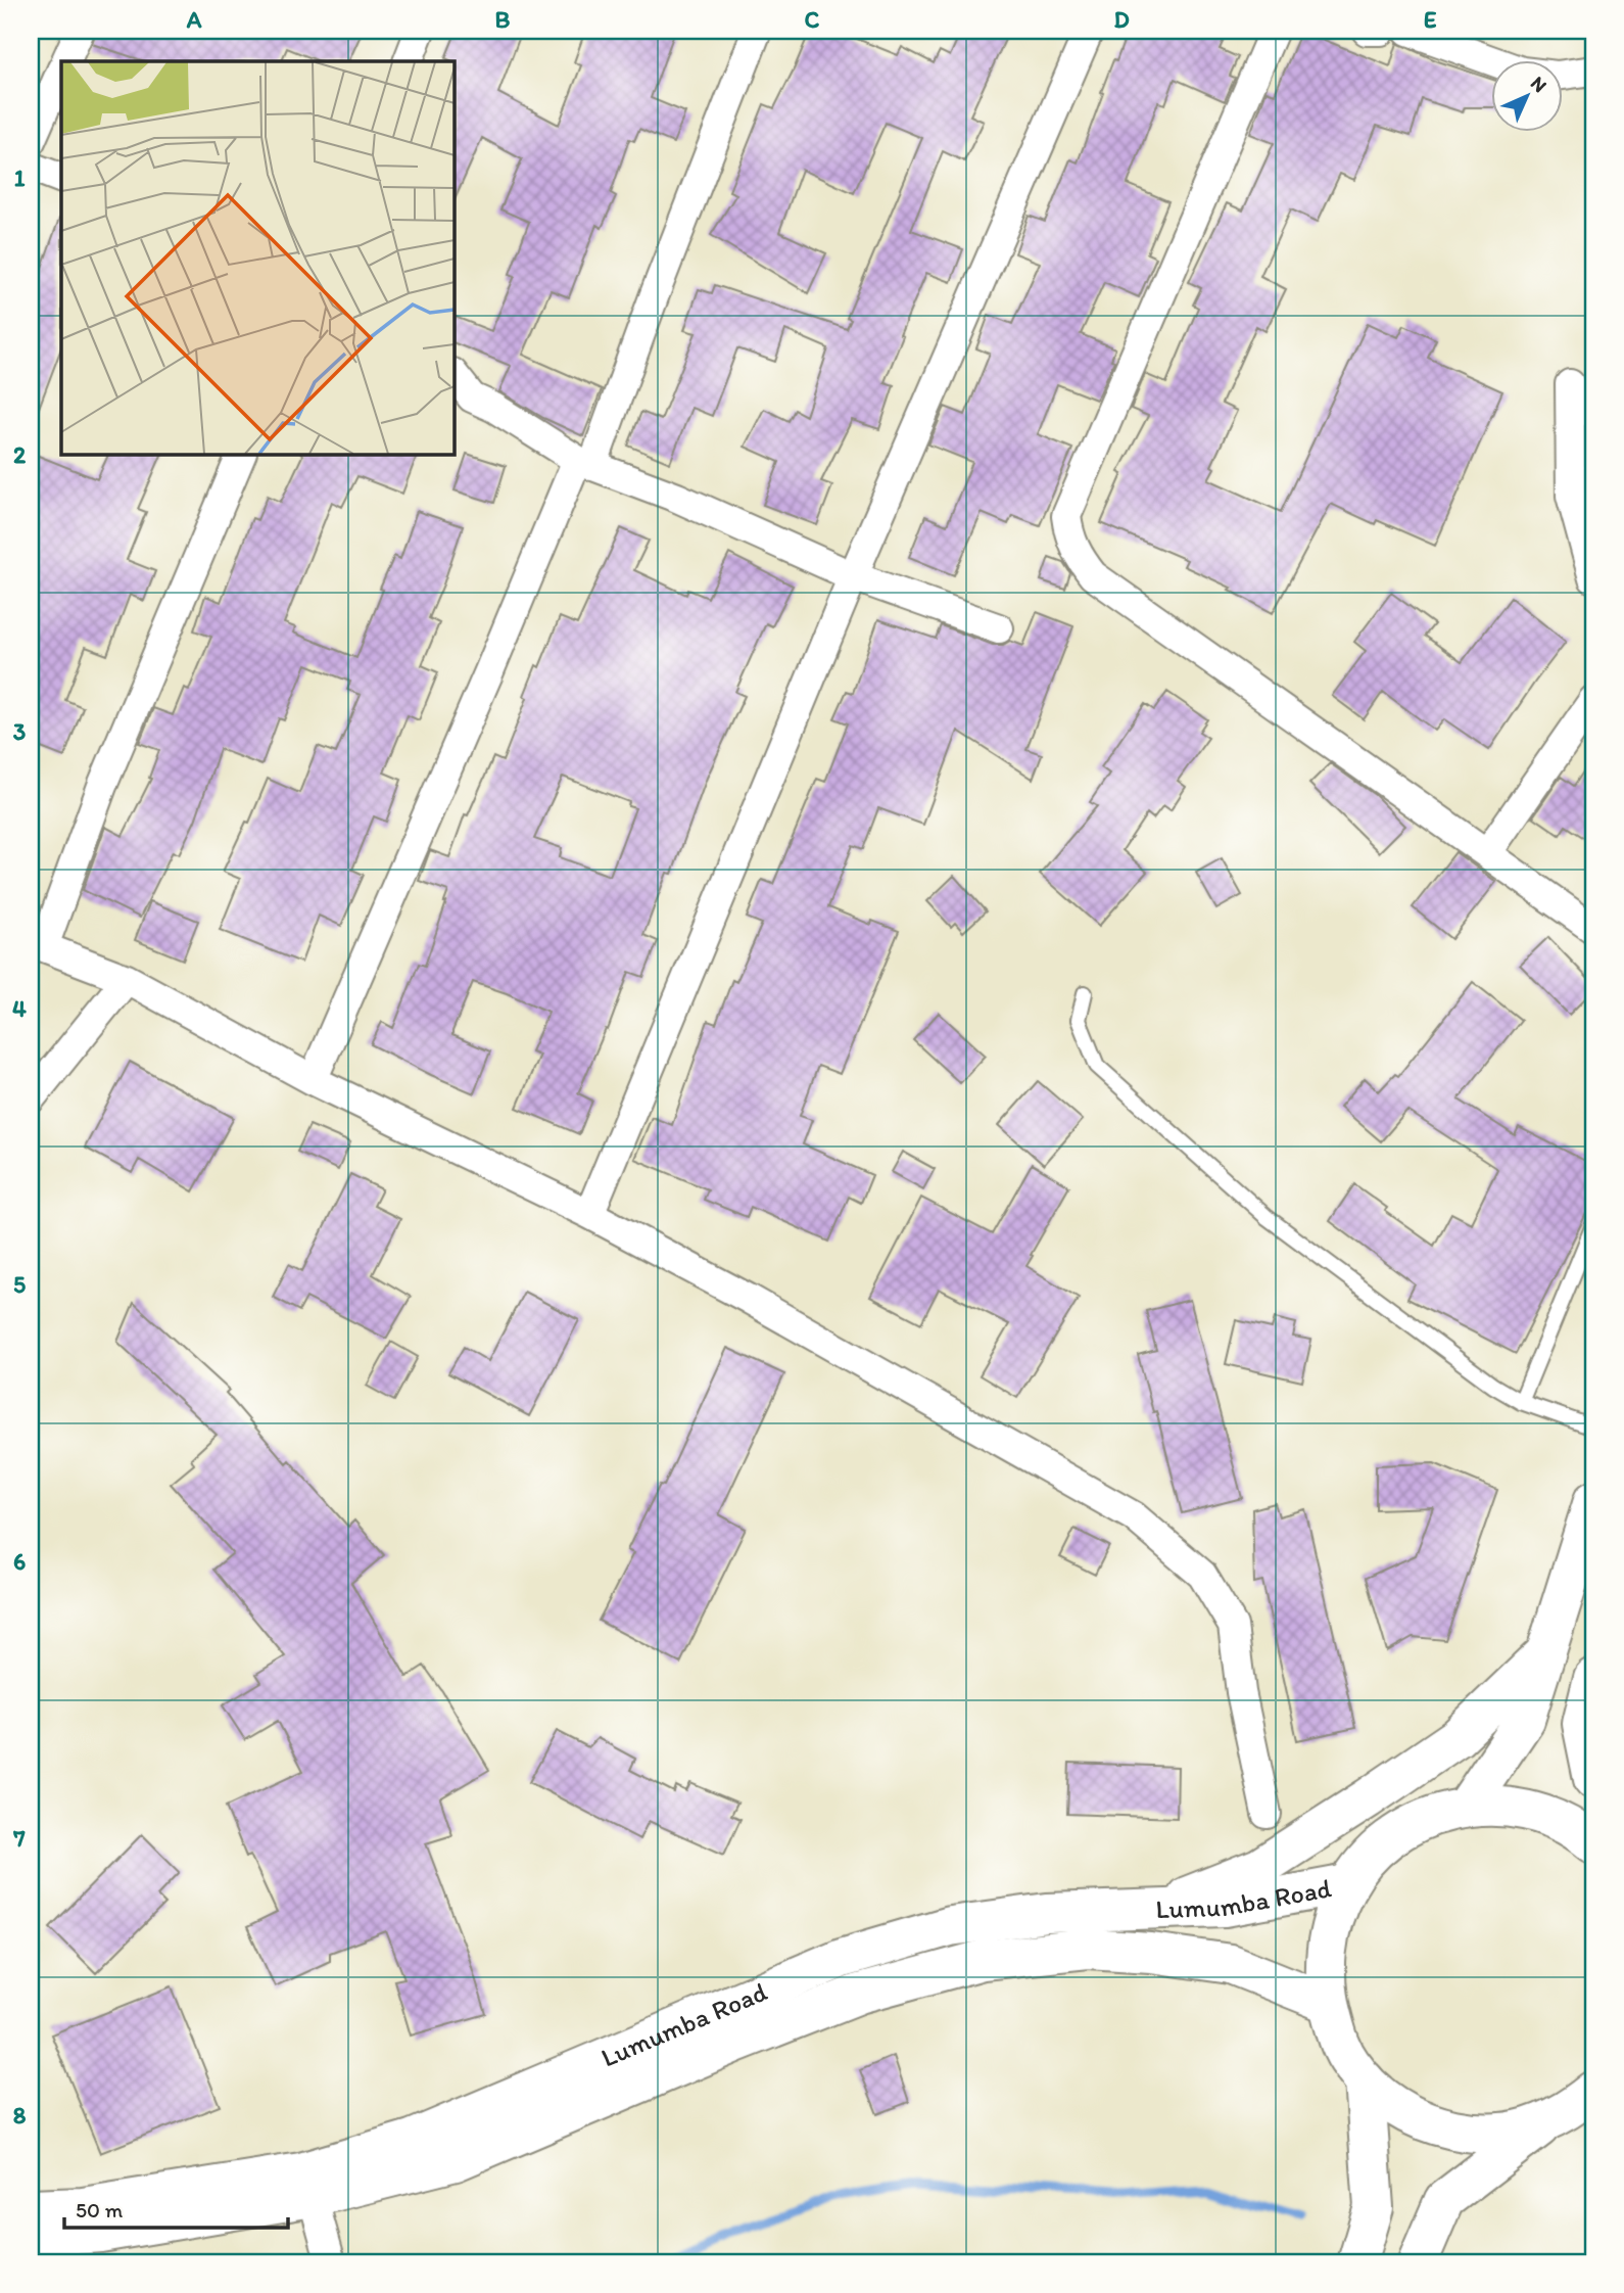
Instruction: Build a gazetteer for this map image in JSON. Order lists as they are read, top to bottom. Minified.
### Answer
{"streets":{"main road":["Lumumba Road"]},"scale_bar":"50 m","north":"top right","grid":{"columns":["A","B","C","D","E"],"rows":["1","2","3","4","5","6","7","8"]}}
